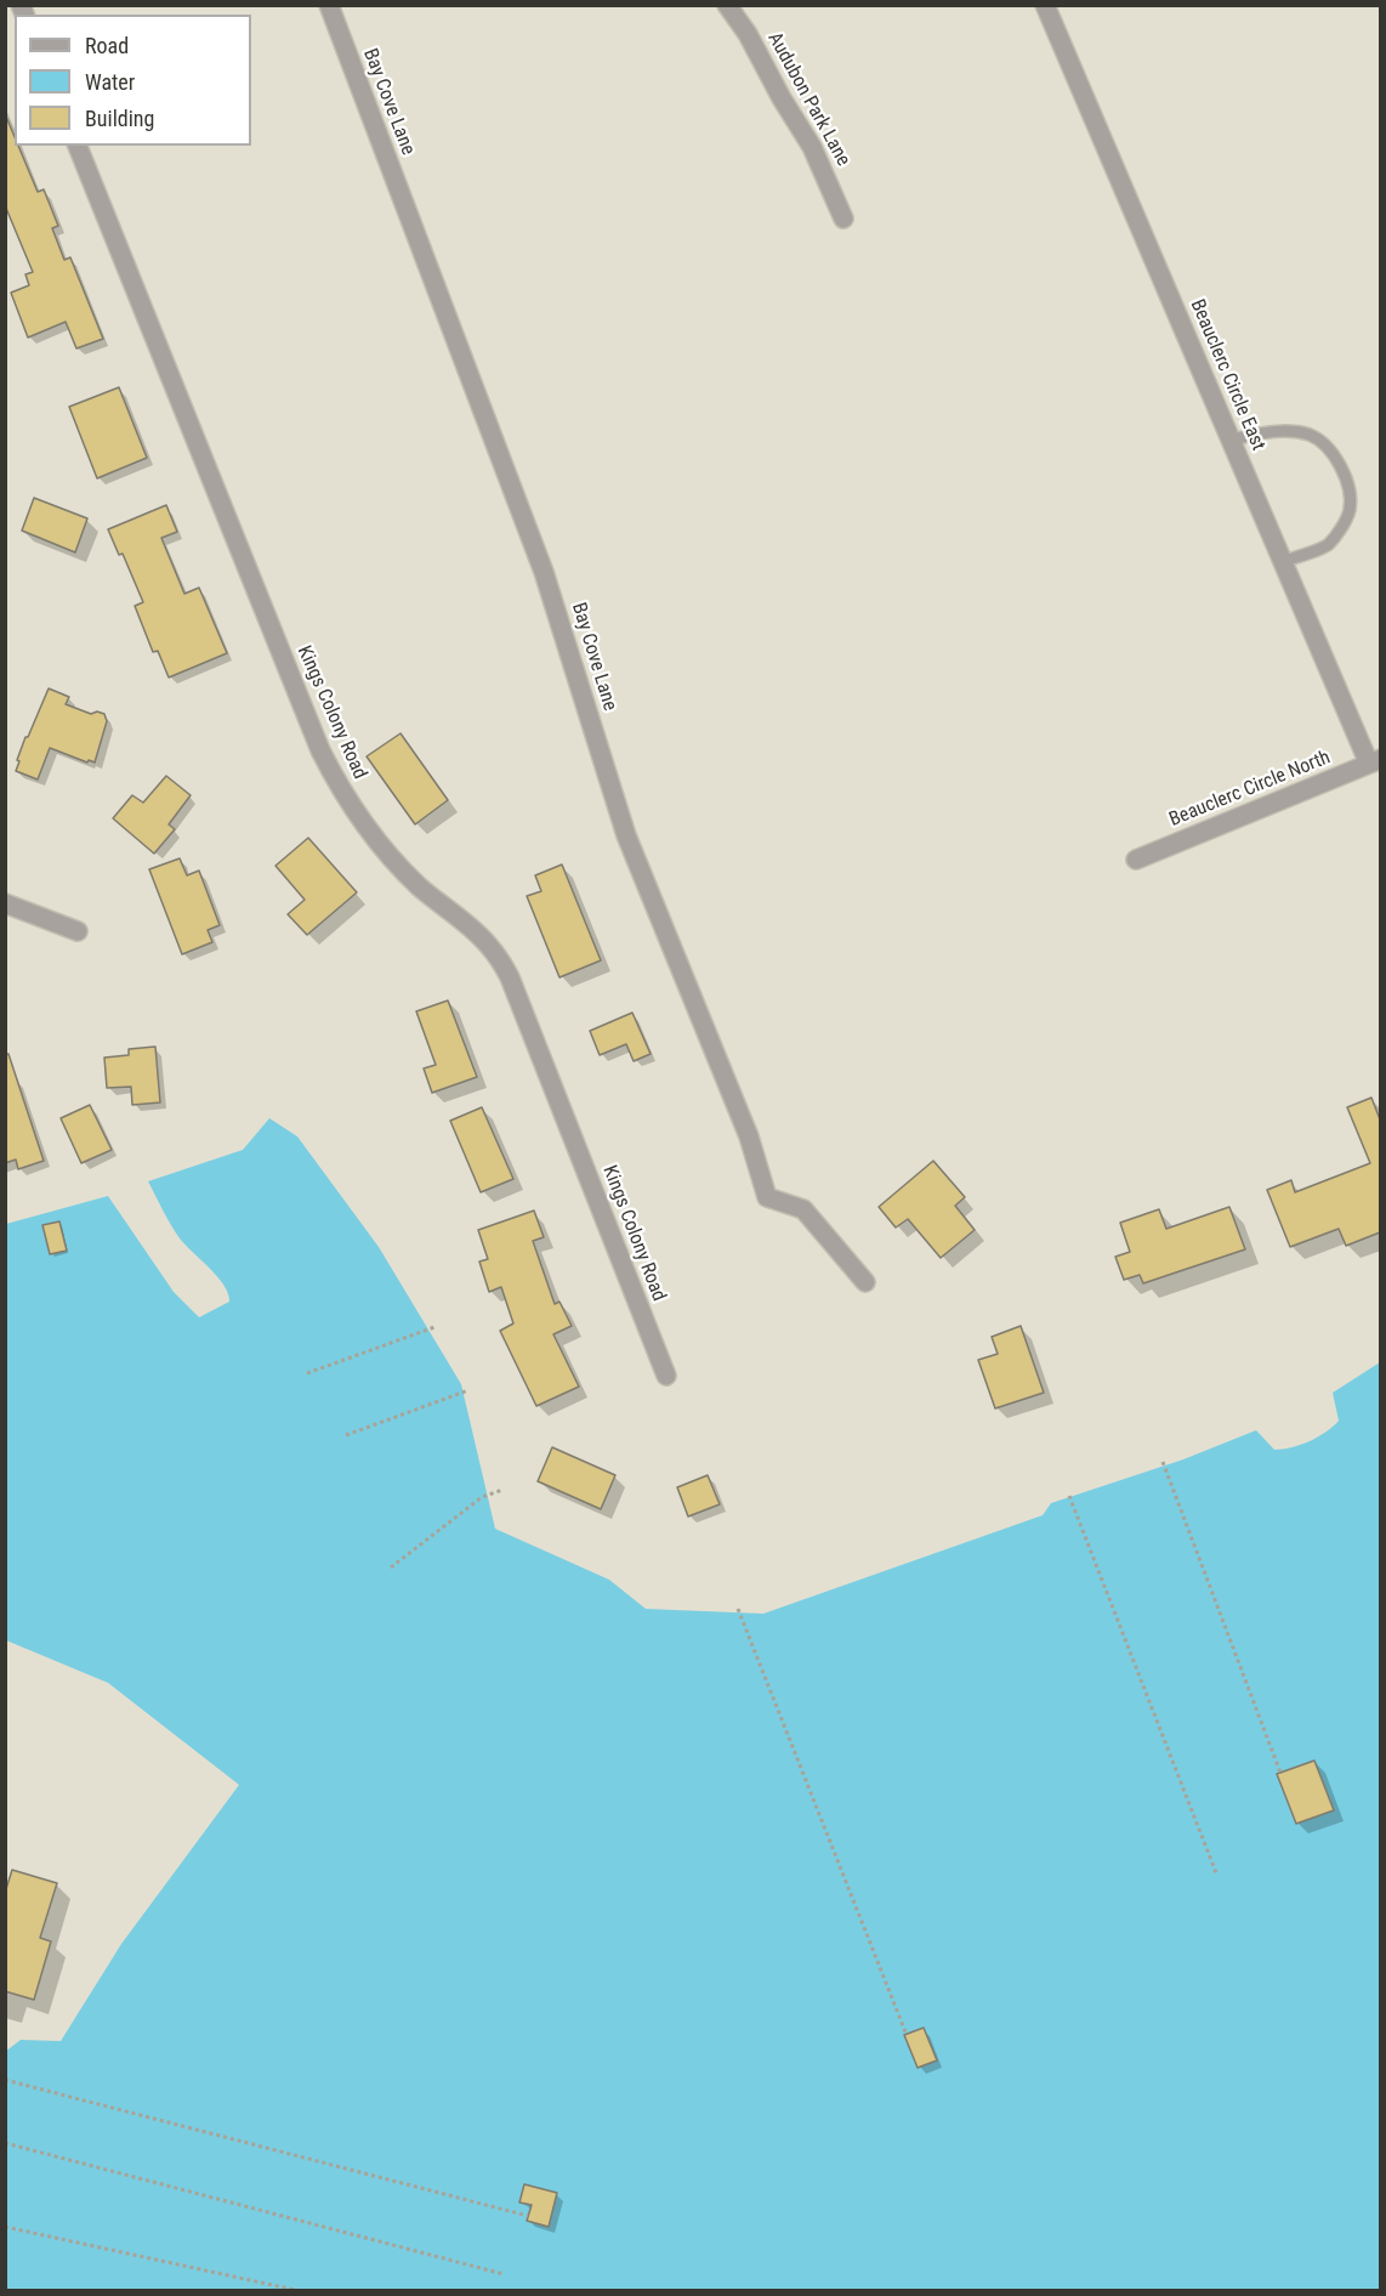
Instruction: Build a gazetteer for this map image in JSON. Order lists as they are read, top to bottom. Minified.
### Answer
{"streets":{"street":["Audubon Park Lane","Bay Cove Lane","Beauclerc Circle East","Kings Colony Road","Beauclerc Circle North"]},"crossings":[["Beauclerc Circle East","Beauclerc Circle North"]],"legend":["Road","Water","Building"]}
